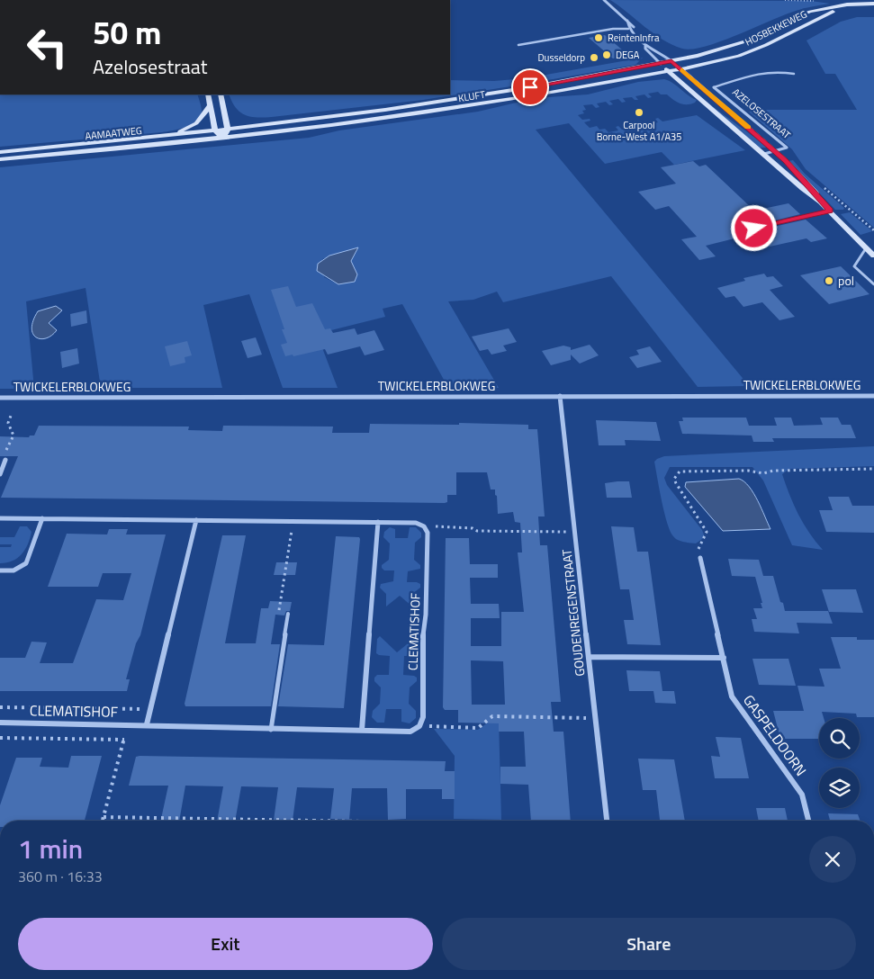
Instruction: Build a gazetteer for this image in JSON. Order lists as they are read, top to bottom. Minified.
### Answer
{"streets":{"main road":["HOSBEKKEWEG","KLUFT","AZELOSESTRAAT","AAMAATWEG"],"street":["TWICKELERBLOKWEG","GOUDENREGENSTRAAT","CLEMATISHOF","GASPELDOORN"]},"crossings":[["HOSBEKKEWEG","KLUFT"],["HOSBEKKEWEG","AZELOSESTRAAT"],["KLUFT","AZELOSESTRAAT"],["KLUFT","AAMAATWEG"],["TWICKELERBLOKWEG","GOUDENREGENSTRAAT"]],"places":["ReintenInfra","DEGA","Dusseldorp","Carpool Borne-West A1/A35","pol"],"page":{"turn":["50 m","Azelosestraat"],"heading":["1 min","360 m · 16:33"],"buttons":["Exit","Share"]}}
